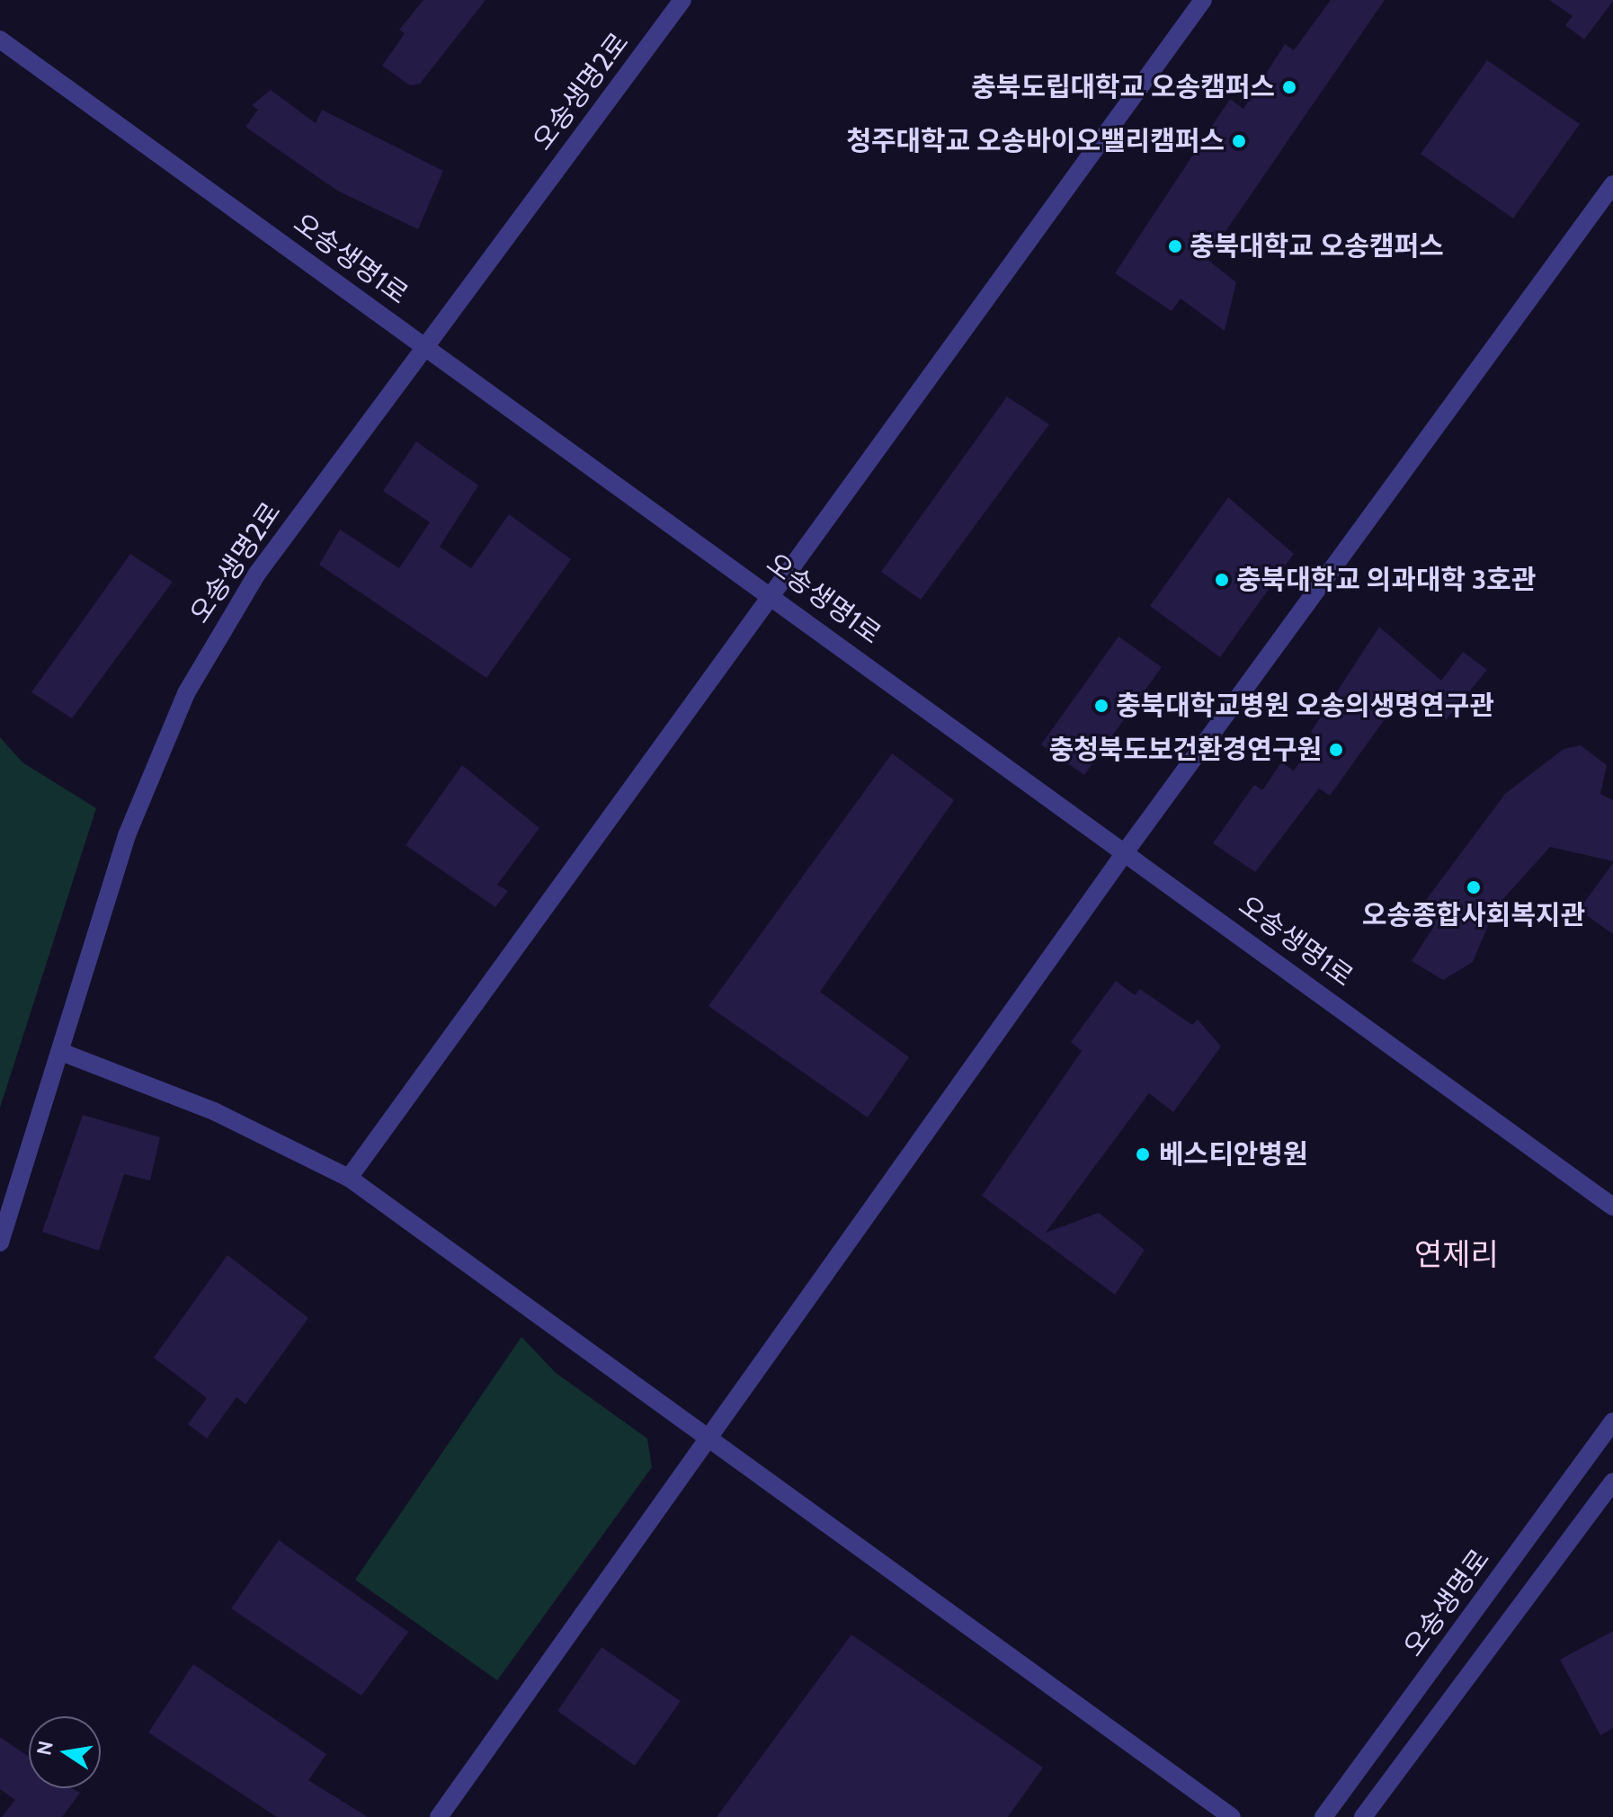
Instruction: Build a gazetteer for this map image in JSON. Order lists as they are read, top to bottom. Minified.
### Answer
{"streets":{"street":["오송생명2로","오송생명1로","오송생명로"]},"crossings":[["오송생명2로","오송생명1로"]],"districts":["연제리"],"places":["충북도립대학교 오송캠퍼스","청주대학교 오송바이오밸리캠퍼스","충북대학교 오송캠퍼스","충북대학교 의과대학 3호관","충북대학교병원 오송의생명연구관","충청북도보건환경연구원","오송종합사회복지관","베스티안병원"],"north":"left"}
